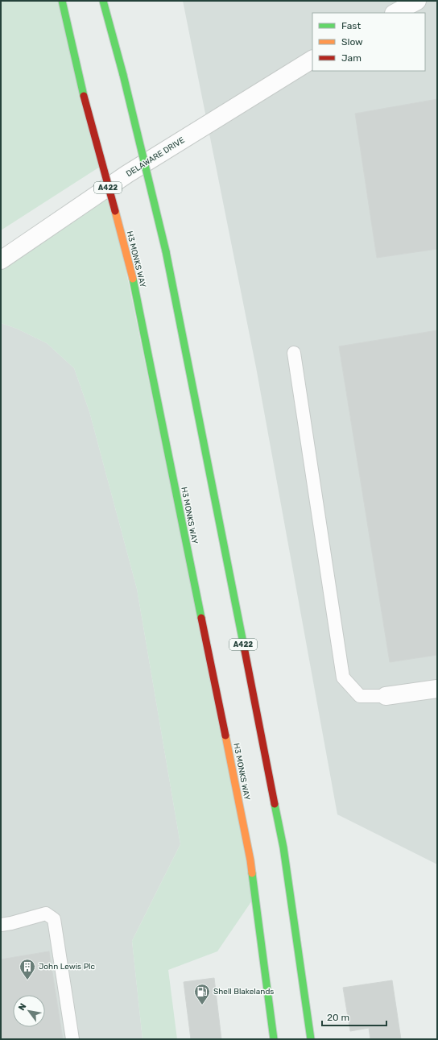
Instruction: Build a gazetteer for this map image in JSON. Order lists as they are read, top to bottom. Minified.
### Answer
{"streets":{"main road":["A422","H3 MONKS WAY"],"street":["DELAWARE DRIVE"]},"places":{"building":["John Lewis Plc"],"fuel station":["Shell Blakelands"]},"legend":["Fast","Slow","Jam"],"scale_bar":"20 m","north":"top left"}
